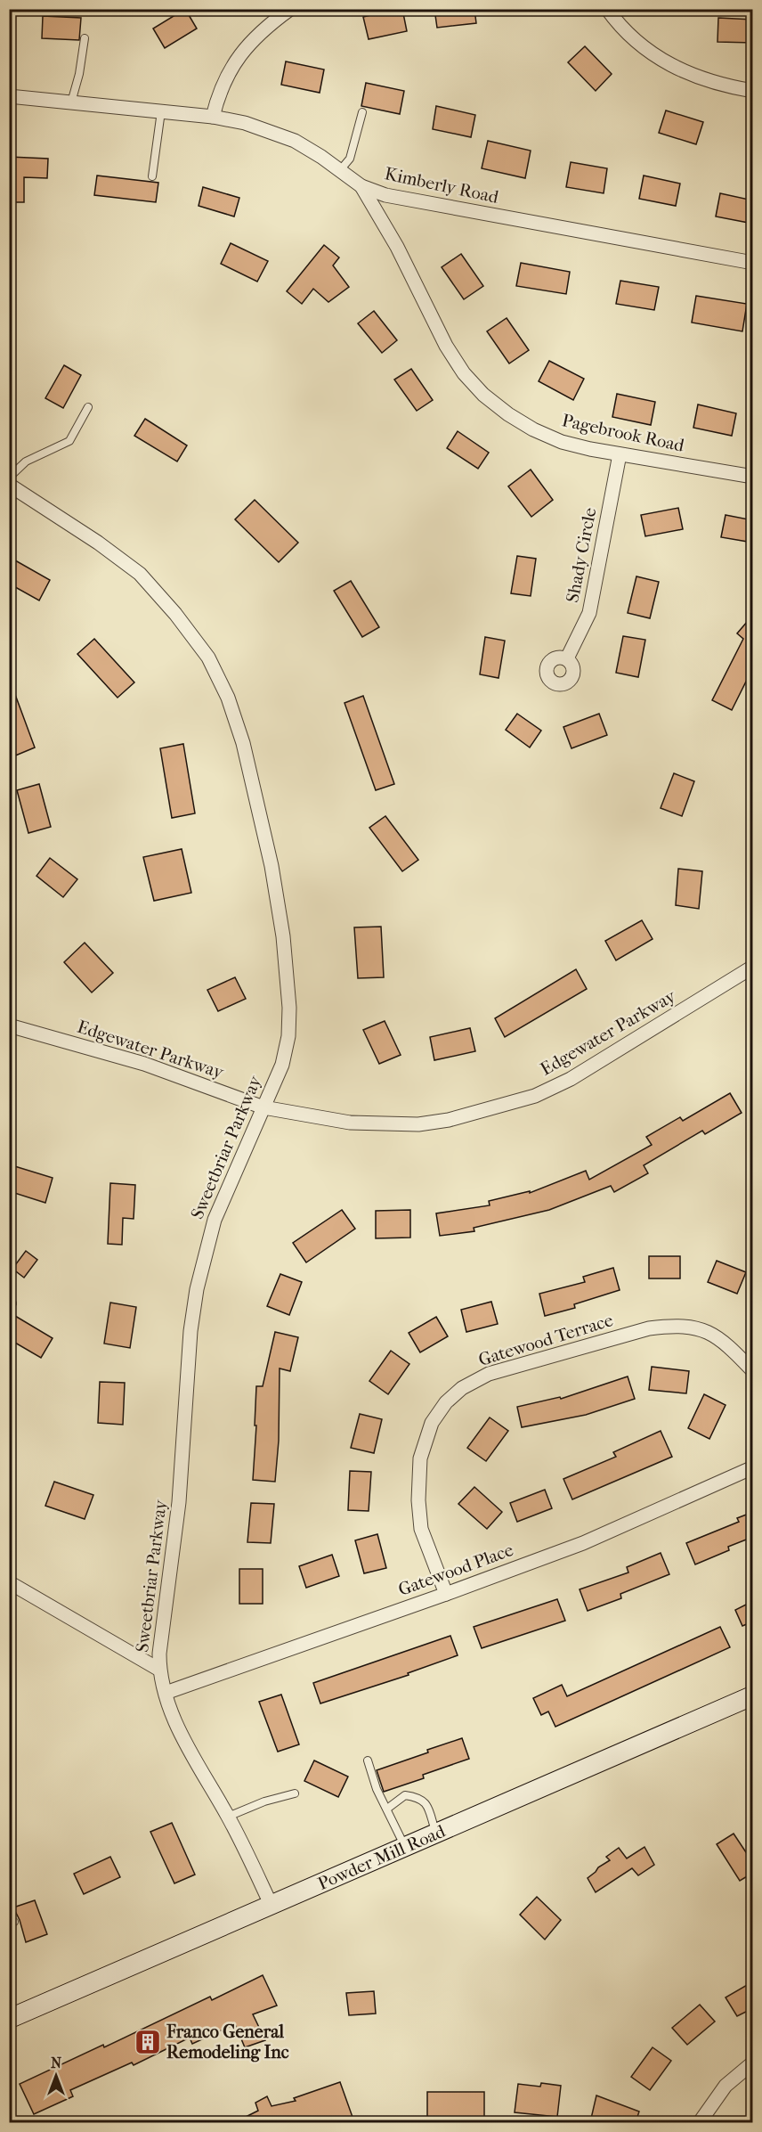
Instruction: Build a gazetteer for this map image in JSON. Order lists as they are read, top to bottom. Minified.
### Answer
{"streets":{"main road":["Powder Mill Road"],"street":["Kimberly Road","Pagebrook Road","Shady Circle","Edgewater Parkway","Sweetbriar Parkway","Gatewood Terrace","Gatewood Place"]},"crossings":[["Kimberly Road","Pagebrook Road"],["Pagebrook Road","Shady Circle"],["Edgewater Parkway","Sweetbriar Parkway"],["Sweetbriar Parkway","Gatewood Place"],["Sweetbriar Parkway","Powder Mill Road"],["Gatewood Terrace","Gatewood Place"]],"places":{"building":["Franco General Remodeling Inc"]},"north":"top"}
